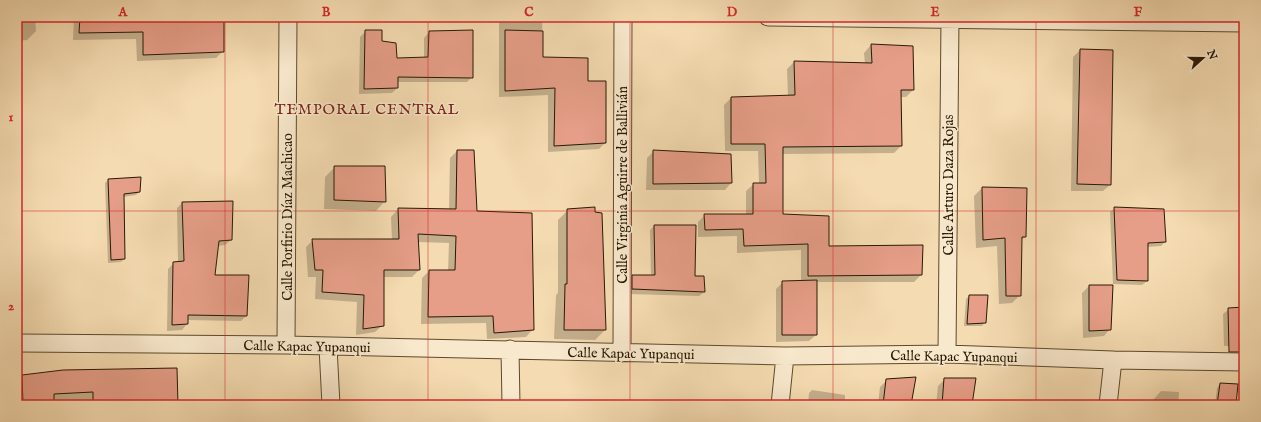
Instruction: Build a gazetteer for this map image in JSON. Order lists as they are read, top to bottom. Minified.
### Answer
{"streets":{"street":["Calle Virginia Aguirre de Ballivián","Calle Arturo Daza Rojas","Calle Porfirio Díaz Machicao","Calle Kapac Yupanqui"]},"crossings":[["Calle Virginia Aguirre de Ballivián","Calle Kapac Yupanqui"],["Calle Arturo Daza Rojas","Calle Kapac Yupanqui"],["Calle Porfirio Díaz Machicao","Calle Kapac Yupanqui"]],"districts":["TEMPORAL CENTRAL"],"north":"right","grid":{"columns":["A","B","C","D","E","F"],"rows":["1","2"]}}
